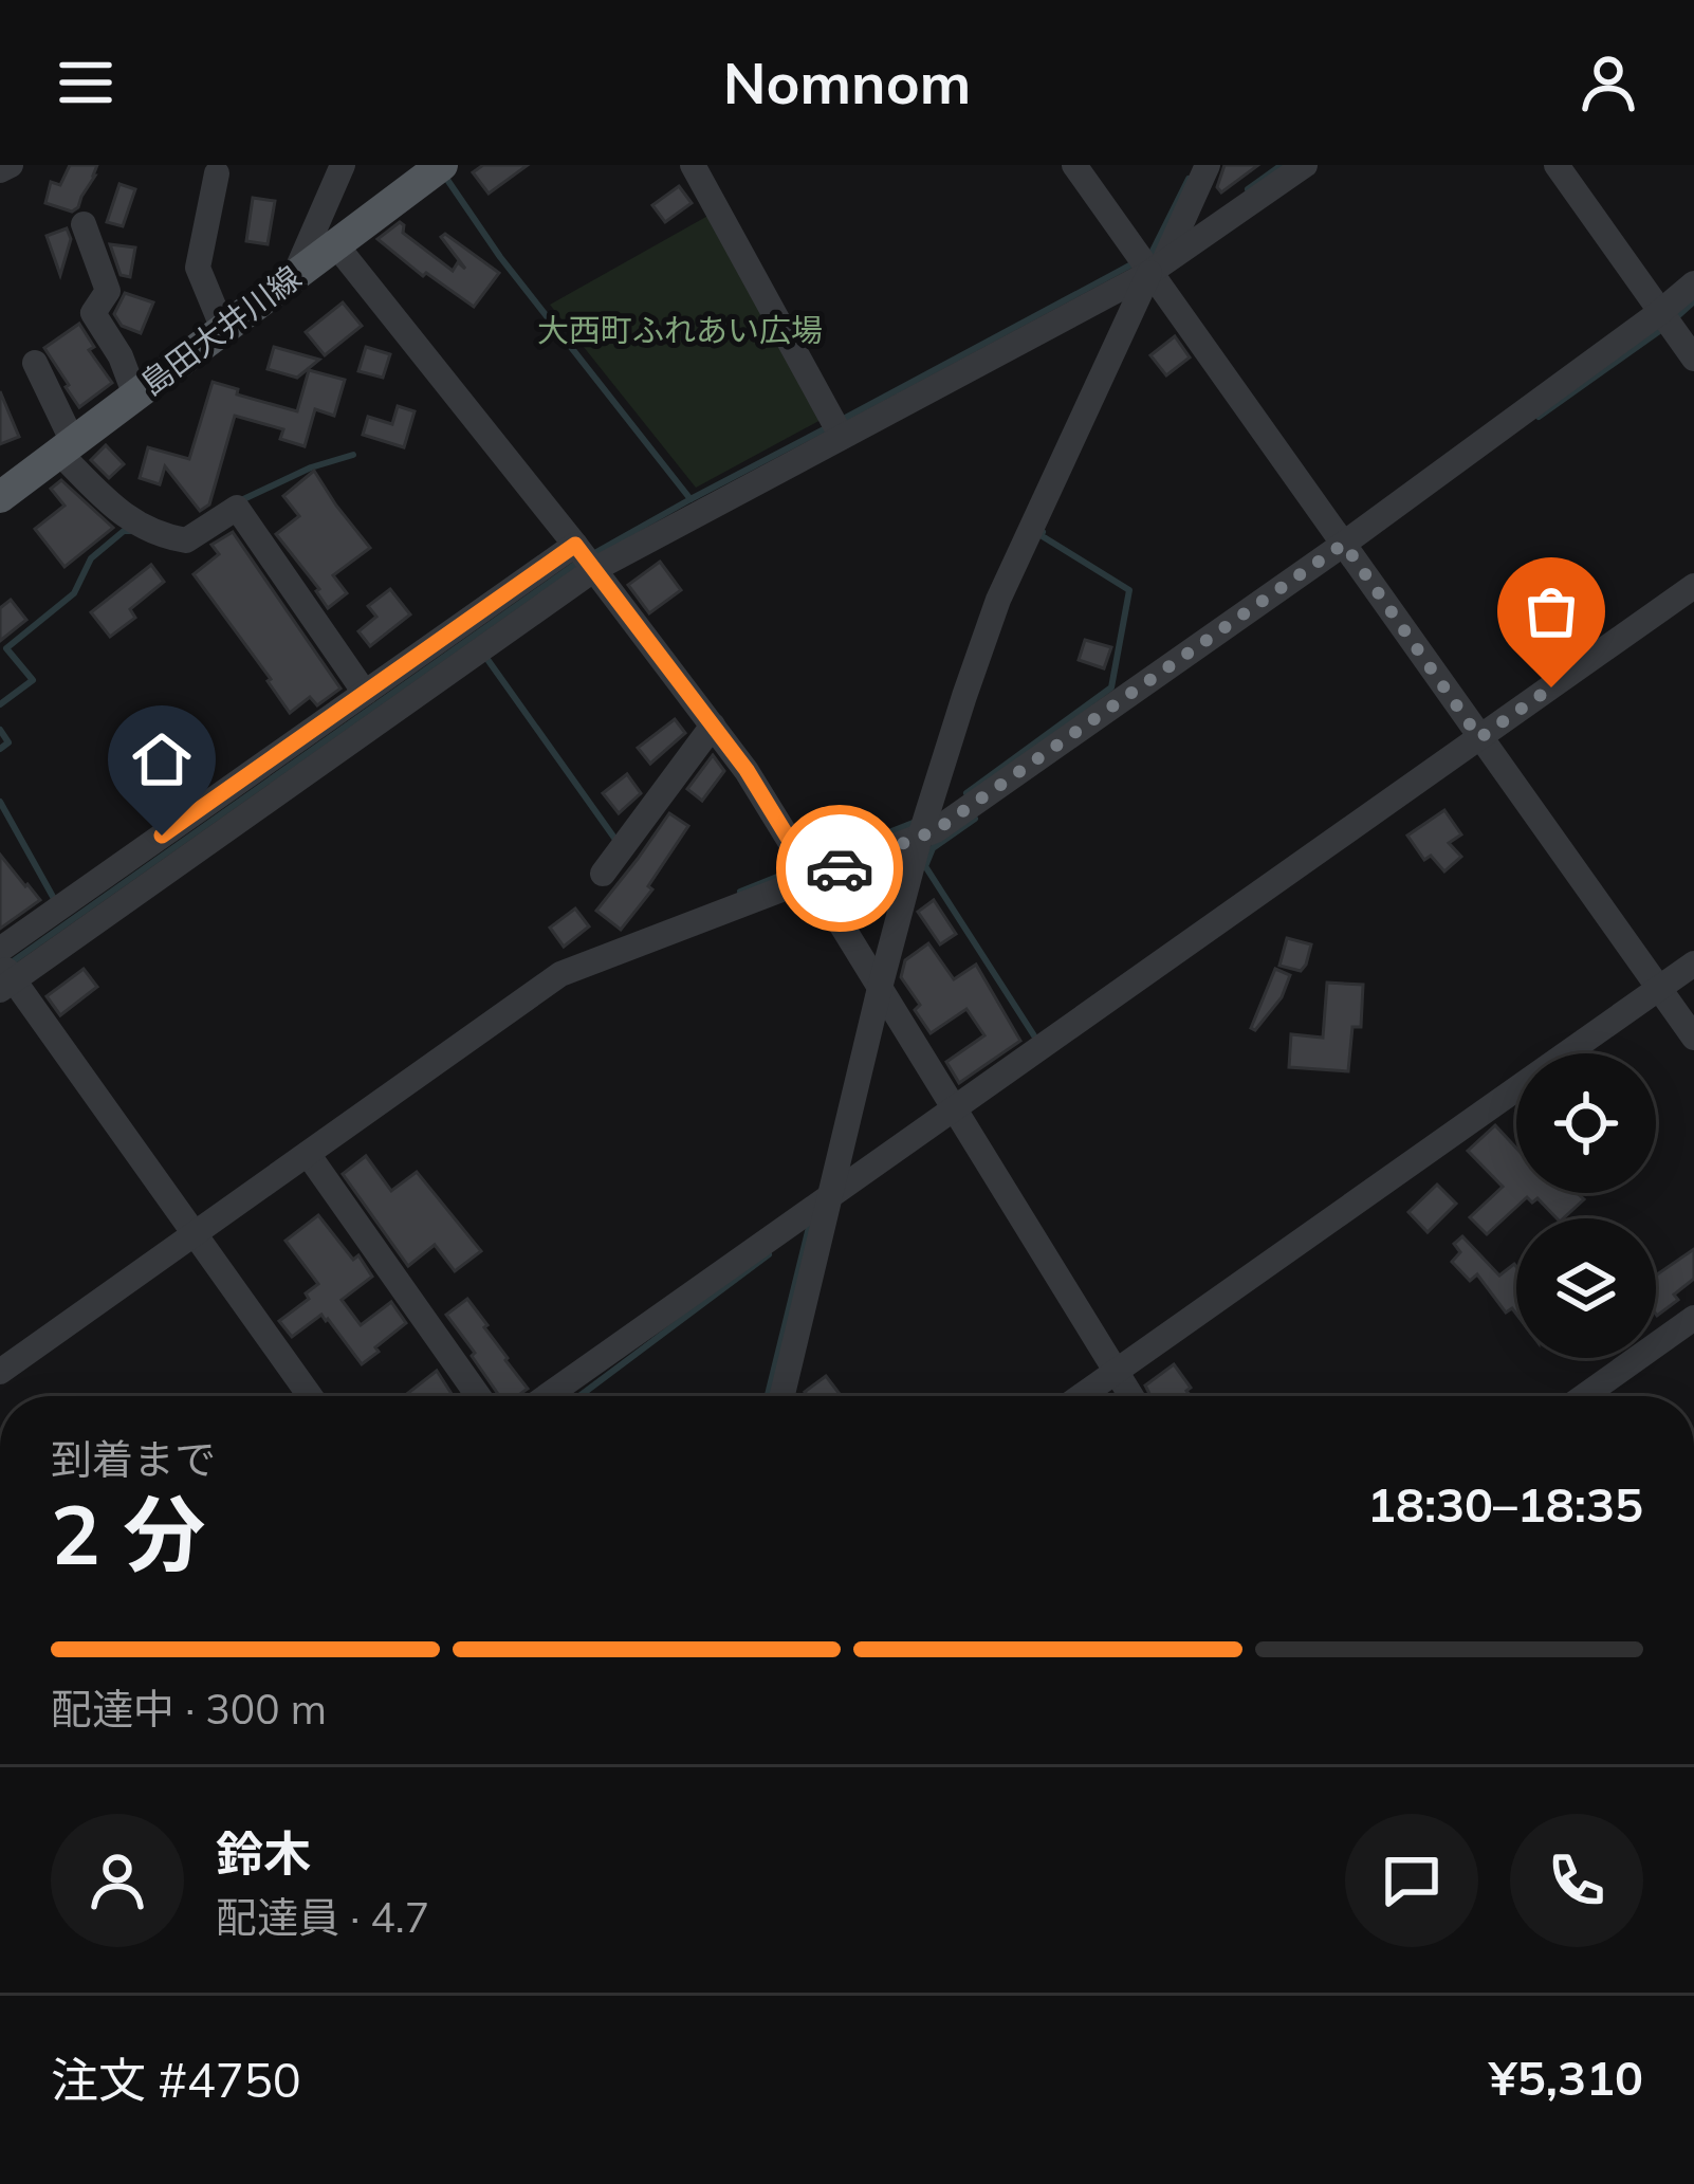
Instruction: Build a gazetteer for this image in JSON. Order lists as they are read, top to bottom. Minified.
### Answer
{"streets":{"main road":["島田大井川線"]},"parks":["大西町ふれあい広場"],"page":{"header":"Nomnom","heading":["2 分","到着まで","18:30–18:35"],"panel":["鈴木","配達員 · 4.7","注文 #4750","¥5,310"],"bar":"配達中 · 300 m"}}
